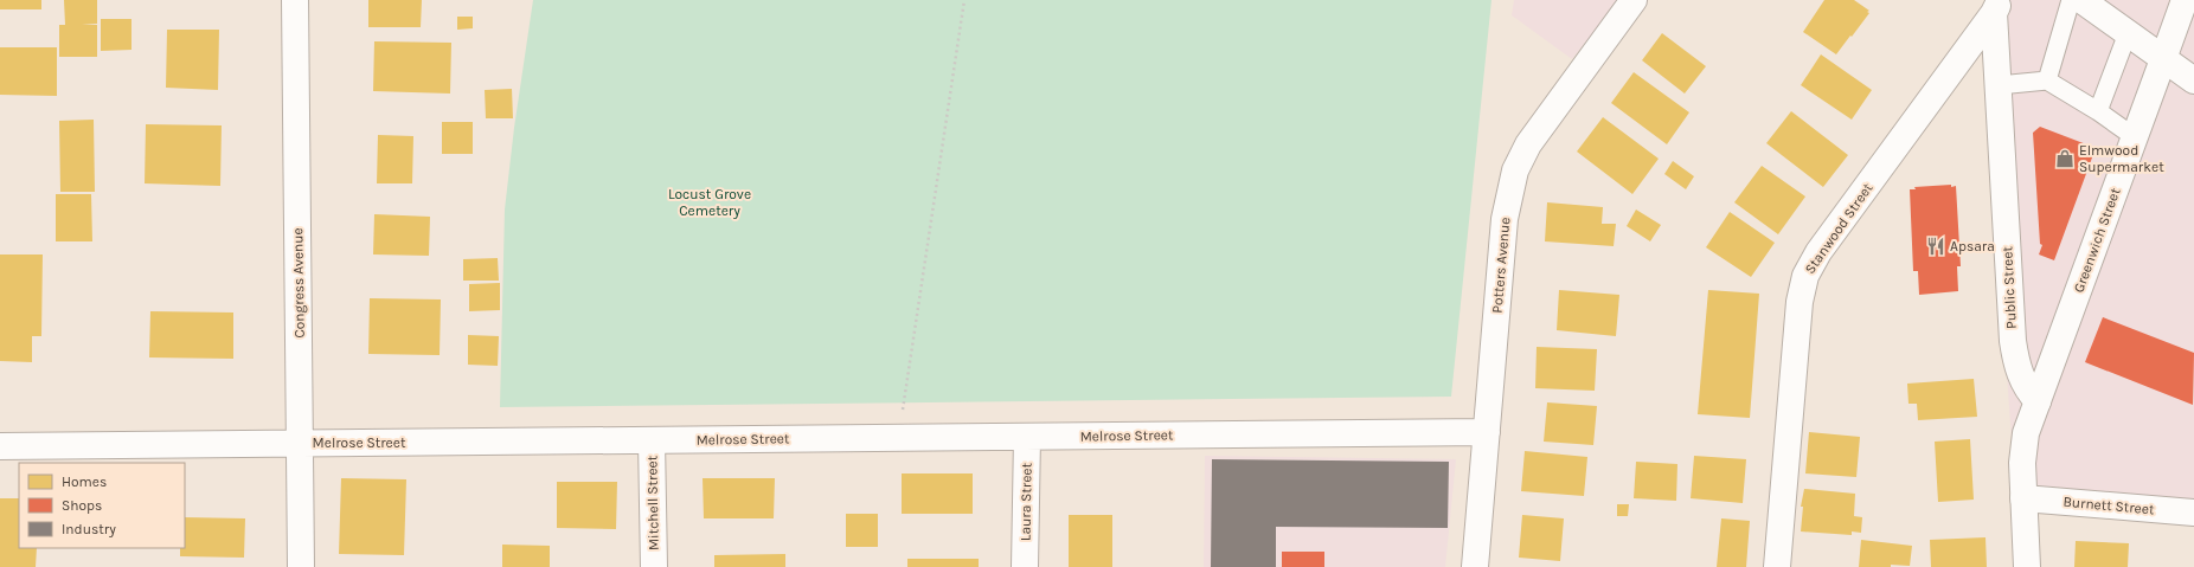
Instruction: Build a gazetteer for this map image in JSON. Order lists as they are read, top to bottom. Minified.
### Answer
{"streets":{"street":["Stanwood Street","Greenwich Street","Potters Avenue","Congress Avenue","Public Street","Melrose Street","Laura Street","Mitchell Street","Burnett Street"]},"crossings":[["Stanwood Street","Public Street"],["Greenwich Street","Public Street"],["Potters Avenue","Melrose Street"],["Congress Avenue","Melrose Street"],["Melrose Street","Laura Street"],["Melrose Street","Mitchell Street"]],"parks":["Locust Grove Cemetery"],"places":{"shop":["Elmwood Supermarket"],"restaurant":["Apsara"]},"legend":["Homes","Shops","Industry"]}
